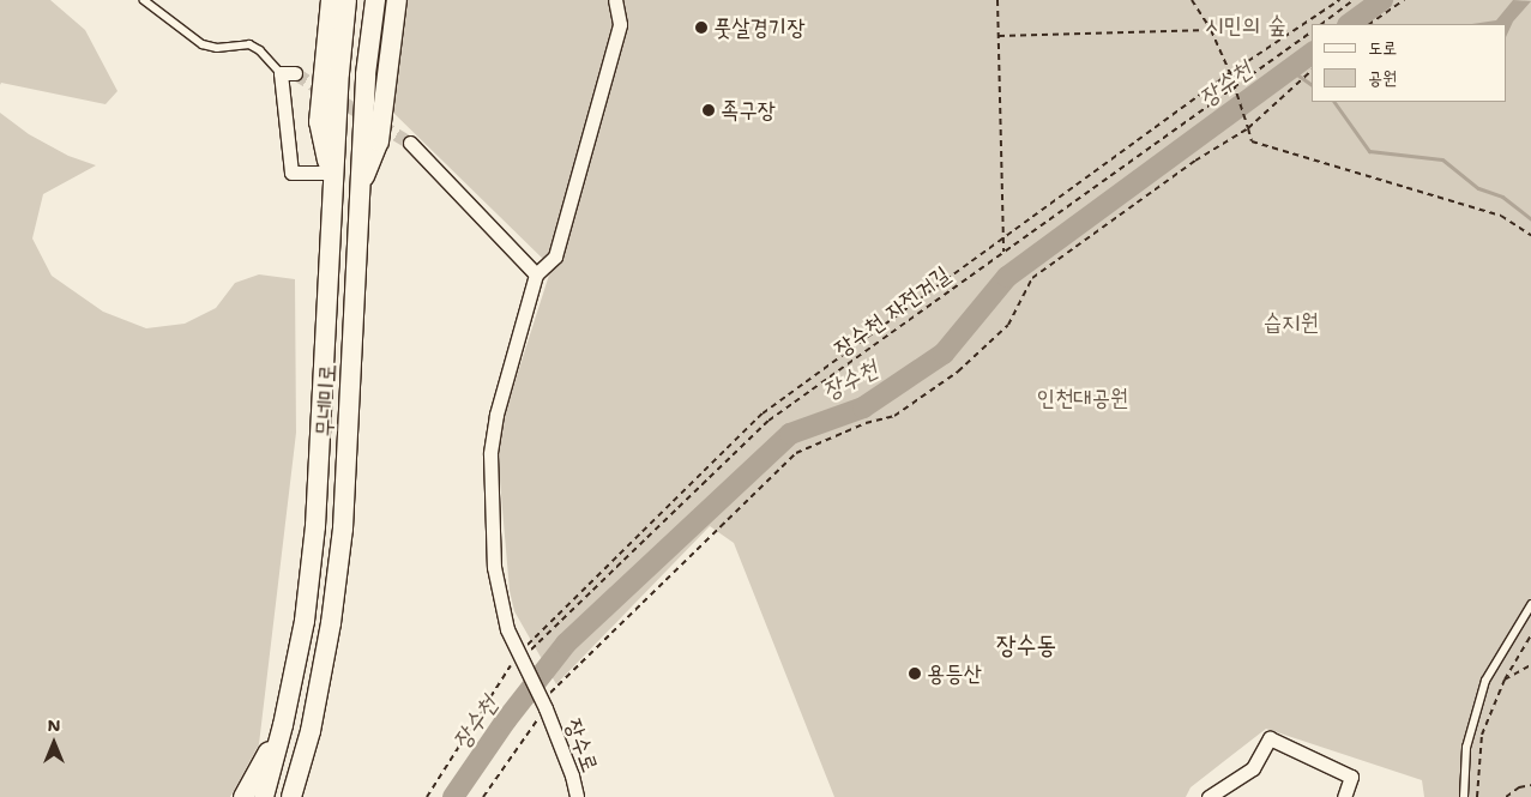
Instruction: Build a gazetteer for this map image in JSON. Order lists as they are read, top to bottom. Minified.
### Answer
{"streets":{"main road":["무네미로"],"street":["장수로"],"path":["장수천 자전거길"]},"crossings":[["장수천 자전거길","장수로"]],"districts":["장수동"],"water":["장수천"],"parks":["시민의 숲","습지원","인천대공원"],"places":["풋살경기장","족구장","용등산"],"legend":["도로","공원"],"north":"top"}
